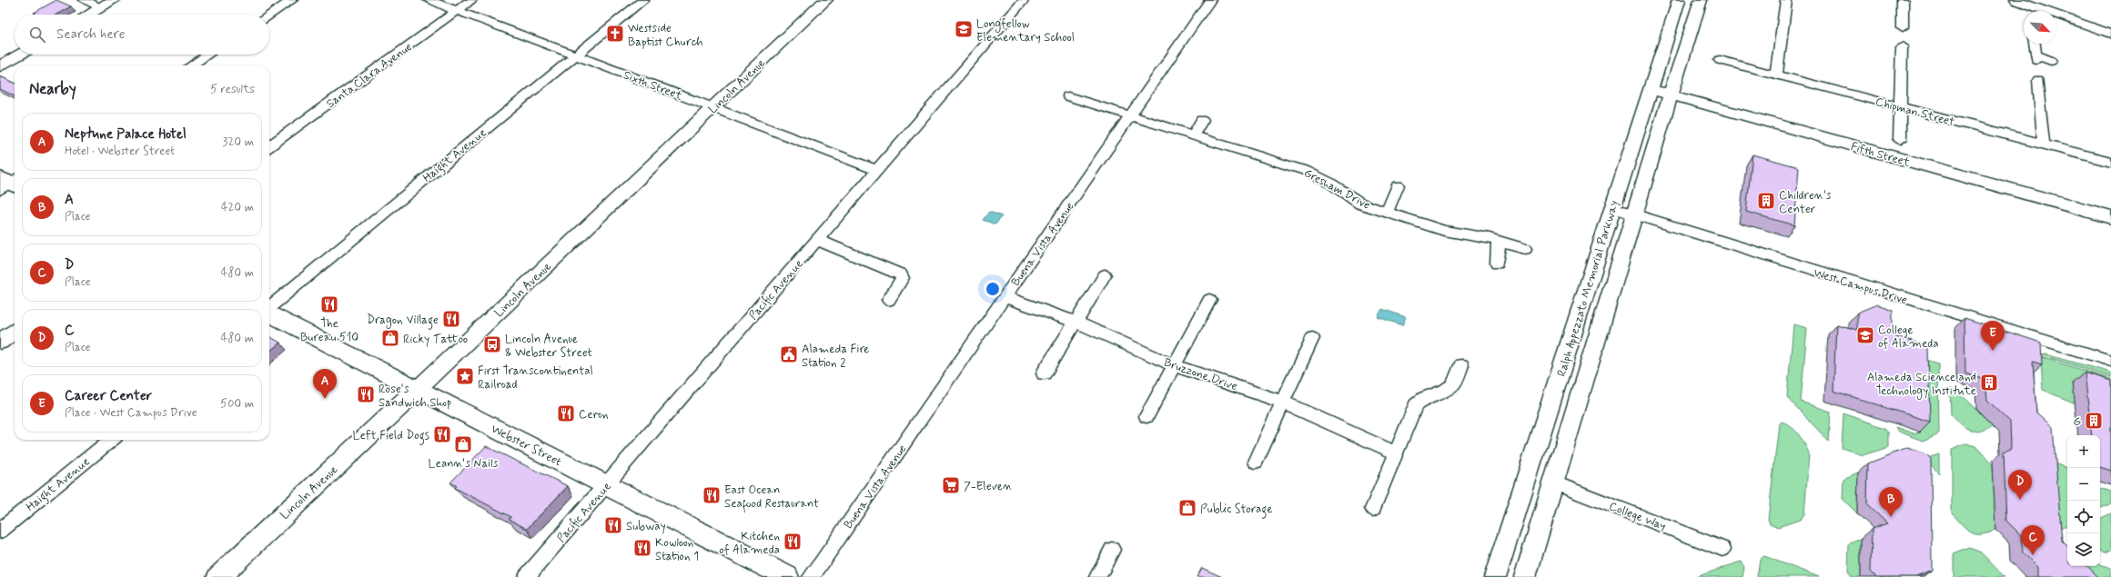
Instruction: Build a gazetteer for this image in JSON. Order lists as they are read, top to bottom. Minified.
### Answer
{"streets":{"main road":["Lincoln Avenue","Webster Street"],"street":["Santa Clara Avenue","Sixth Street","Chipman Street","Fifth Street","Haight Avenue","Gresham Drive","Buena Vista Avenue","West Campus Drive","Ralph Appezzato Memorial Parkway","Pacific Avenue","Bruzzone Drive","College Way"]},"crossings":[["Santa Clara Avenue","Sixth Street"],["Sixth Street","Lincoln Avenue"],["Sixth Street","Haight Avenue"],["Sixth Street","Pacific Avenue"],["Lincoln Avenue","Webster Street"],["Fifth Street","Ralph Appezzato Memorial Parkway"],["Gresham Drive","Buena Vista Avenue"],["Buena Vista Avenue","Bruzzone Drive"],["West Campus Drive","Ralph Appezzato Memorial Parkway"],["Ralph Appezzato Memorial Parkway","College Way"],["Pacific Avenue","Webster Street"]],"places":{"school or university":["Longfellow Elementary School","College of Alameda"],"church":["Westside Baptist Church"],"building":["Children's Center","Alameda Science and Technology Institute","G"],"restaurant":["The Bureau 510","Dragon Village","Rose's Sandwich Shop","Ceron","Left Field Dogs","East Ocean Seafood Restaurant","Subway","Kitchen of Alameda","Kowloon Station 1"],"shop":["Ricky Tattoo","Leann's Nails","Public Storage"],"bus stop":["Lincoln Avenue & Webster Street"],"public building":["Alameda Fire Station 2"],"place":["First Transcontinental Railroad"],"supermarket":["7-Eleven"]},"north":"bottom right","page":{"search":"Search here","heading":["Nearby","5 results"],"list":[{"mark":"A","name":"Neptune Palace Hotel","note":"Hotel · Webster Street","value":"320 m"},{"mark":"B","name":"A","note":"Place","value":"420 m"},{"mark":"C","name":"D","note":"Place","value":"480 m"},{"mark":"D","name":"C","note":"Place","value":"480 m"},{"mark":"E","name":"Career Center","note":"Place · West Campus Drive","value":"500 m"}],"pins":["E","A","D","B","C"],"map_buttons":["+","−"]}}
